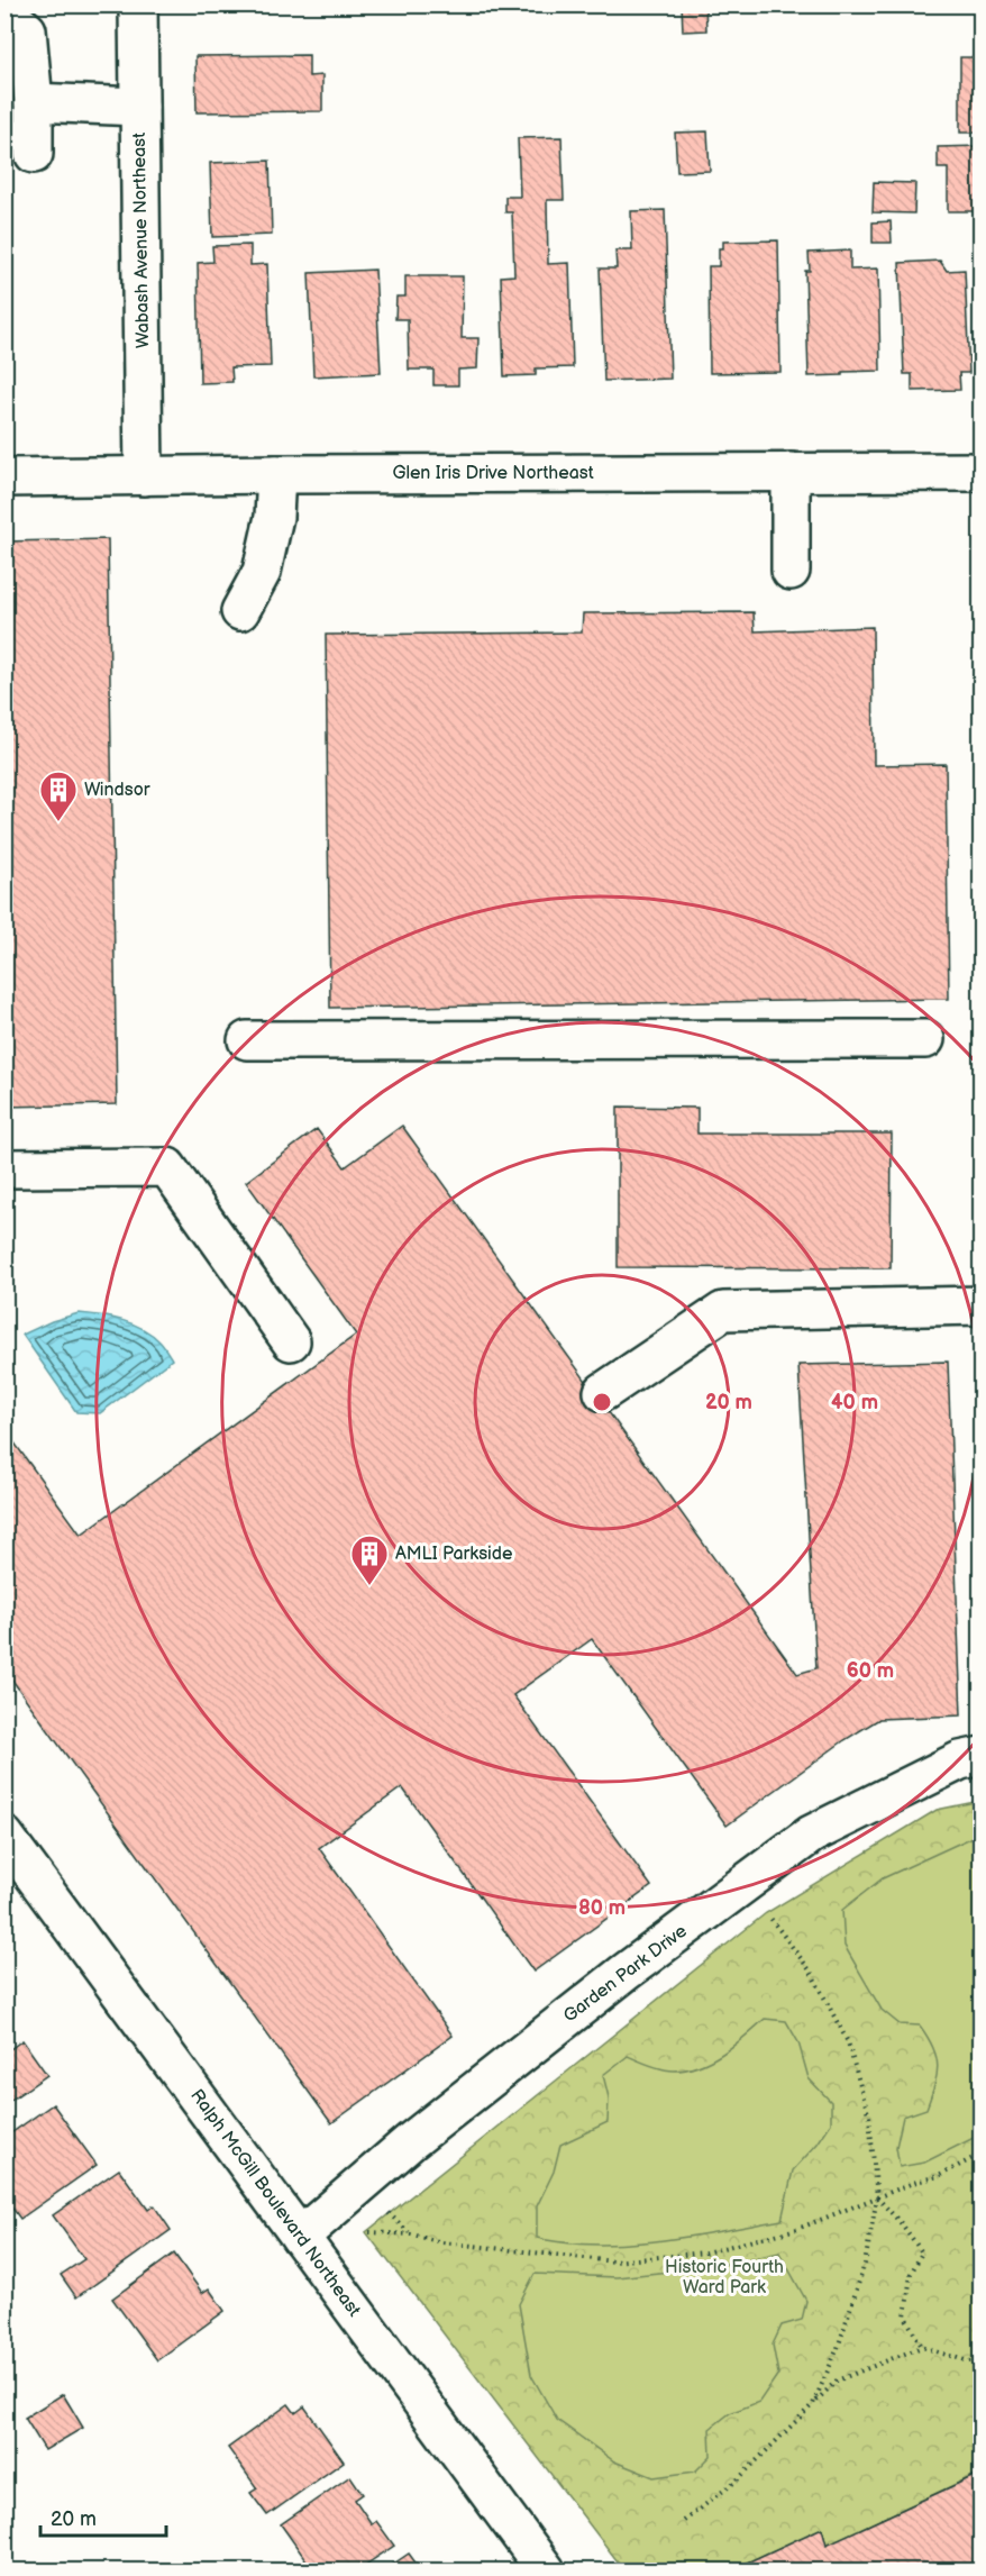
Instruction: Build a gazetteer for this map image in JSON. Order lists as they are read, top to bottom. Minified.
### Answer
{"streets":{"street":["Wabash Avenue Northeast","Glen Iris Drive Northeast","Garden Park Drive","Ralph McGill Boulevard Northeast"]},"crossings":[["Wabash Avenue Northeast","Glen Iris Drive Northeast"],["Garden Park Drive","Ralph McGill Boulevard Northeast"]],"parks":["Historic Fourth Ward Park"],"places":{"building":["Windsor","AMLI Parkside"]},"scale_bar":"20 m","rings":["20 m","40 m","60 m","80 m"]}
